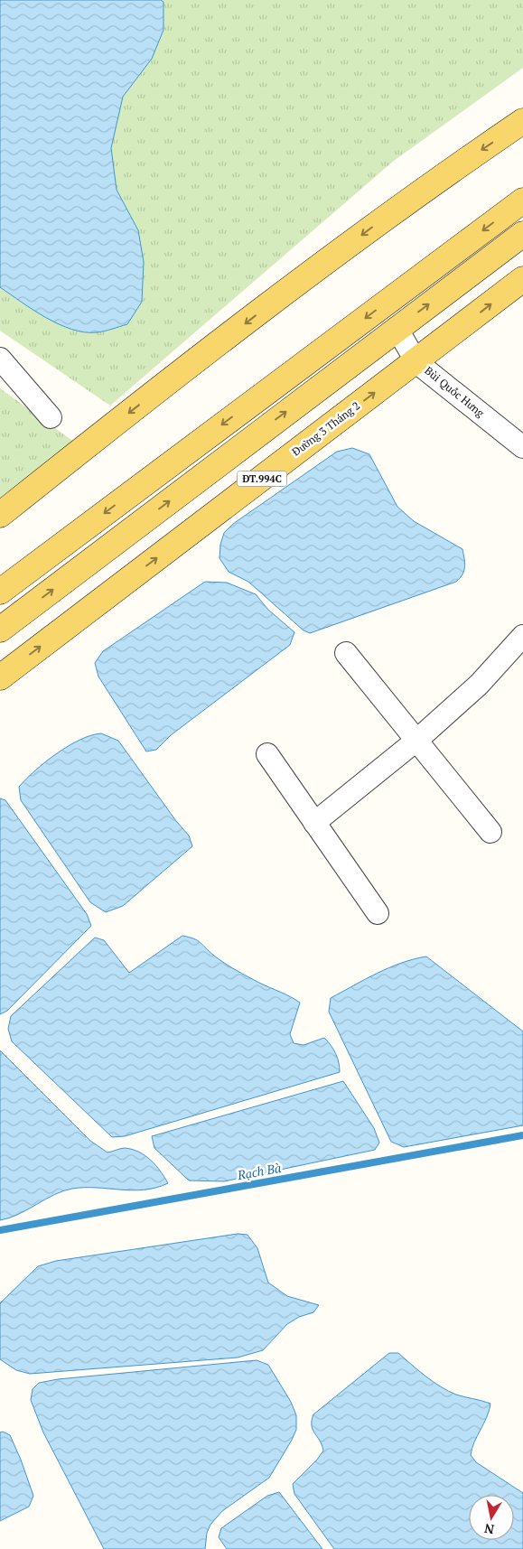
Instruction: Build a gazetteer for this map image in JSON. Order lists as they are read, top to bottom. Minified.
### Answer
{"streets":{"main road":["Đường 3 Tháng 2","ĐT.994C"],"street":["Bùi Quốc Hưng"]},"crossings":[["Bùi Quốc Hưng","Đường 3 Tháng 2"]],"water":["Rạch Bà"],"north":"bottom"}
